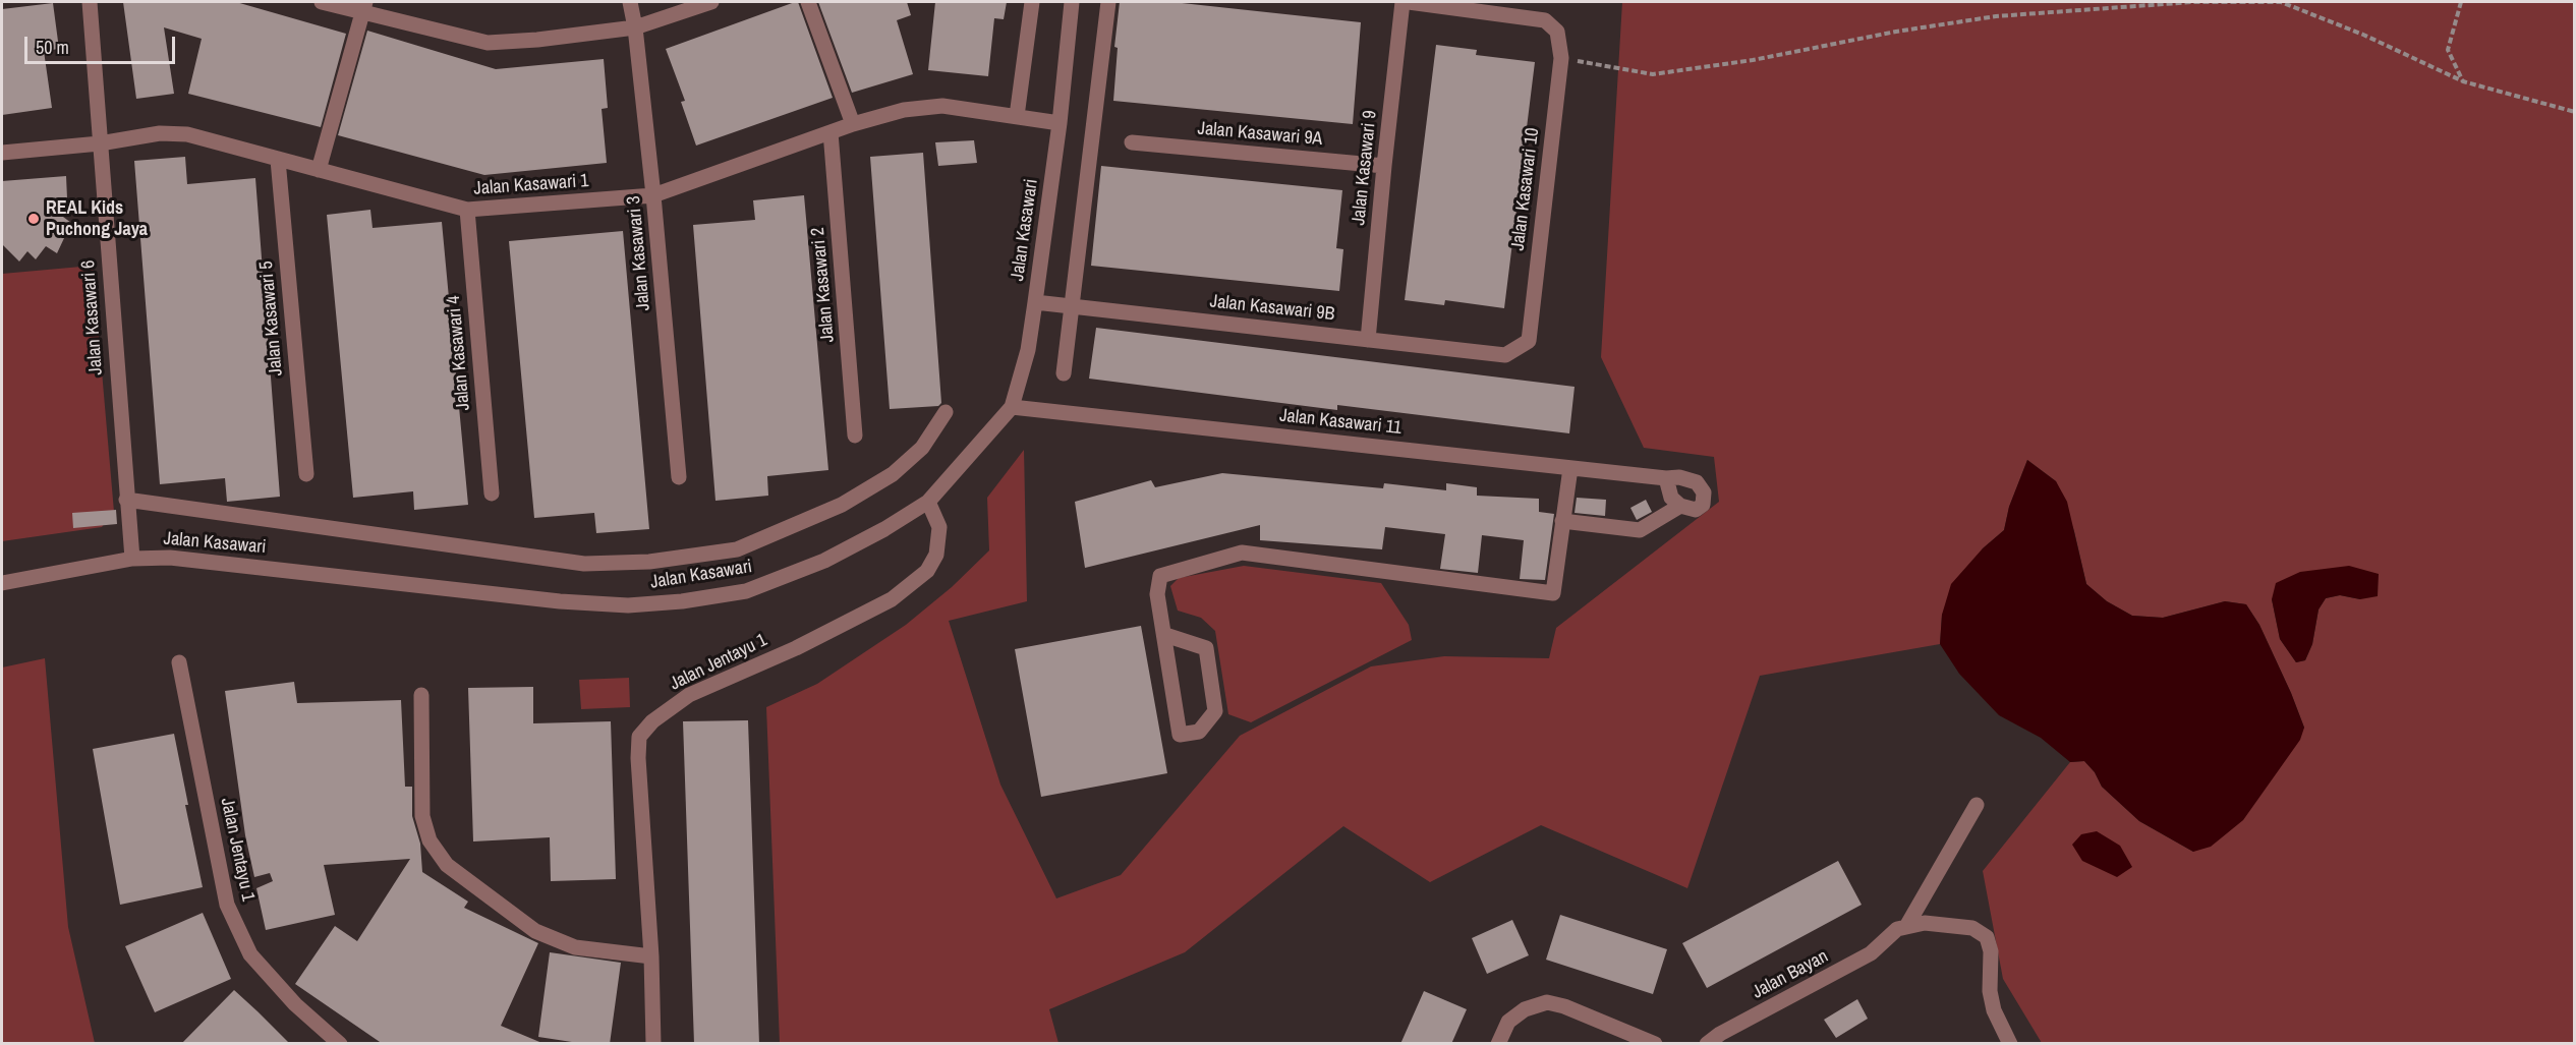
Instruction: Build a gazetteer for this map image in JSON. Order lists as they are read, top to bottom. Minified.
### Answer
{"streets":{"street":["Jalan Kasawari 9A","Jalan Kasawari 9","Jalan Kasawari 1","Jalan Kasawari 10","Jalan Kasawari","Jalan Kasawari 3","Jalan Kasawari 2","Jalan Kasawari 9B","Jalan Kasawari 6","Jalan Kasawari 5","Jalan Kasawari 4","Jalan Kasawari 11","Jalan Jentayu 1","Jalan Bayan"]},"crossings":[["Jalan Kasawari 9A","Jalan Kasawari 9"],["Jalan Kasawari 9","Jalan Kasawari 9B"],["Jalan Kasawari 1","Jalan Kasawari"],["Jalan Kasawari 1","Jalan Kasawari 3"],["Jalan Kasawari 1","Jalan Kasawari 2"],["Jalan Kasawari 1","Jalan Kasawari 6"],["Jalan Kasawari 1","Jalan Kasawari 5"],["Jalan Kasawari 1","Jalan Kasawari 4"],["Jalan Kasawari 10","Jalan Kasawari 9B"],["Jalan Kasawari","Jalan Kasawari 9B"],["Jalan Kasawari","Jalan Kasawari 6"],["Jalan Kasawari","Jalan Kasawari 11"],["Jalan Kasawari","Jalan Jentayu 1"]],"places":["REAL Kids Puchong Jaya"],"scale_bar":"50 m"}
